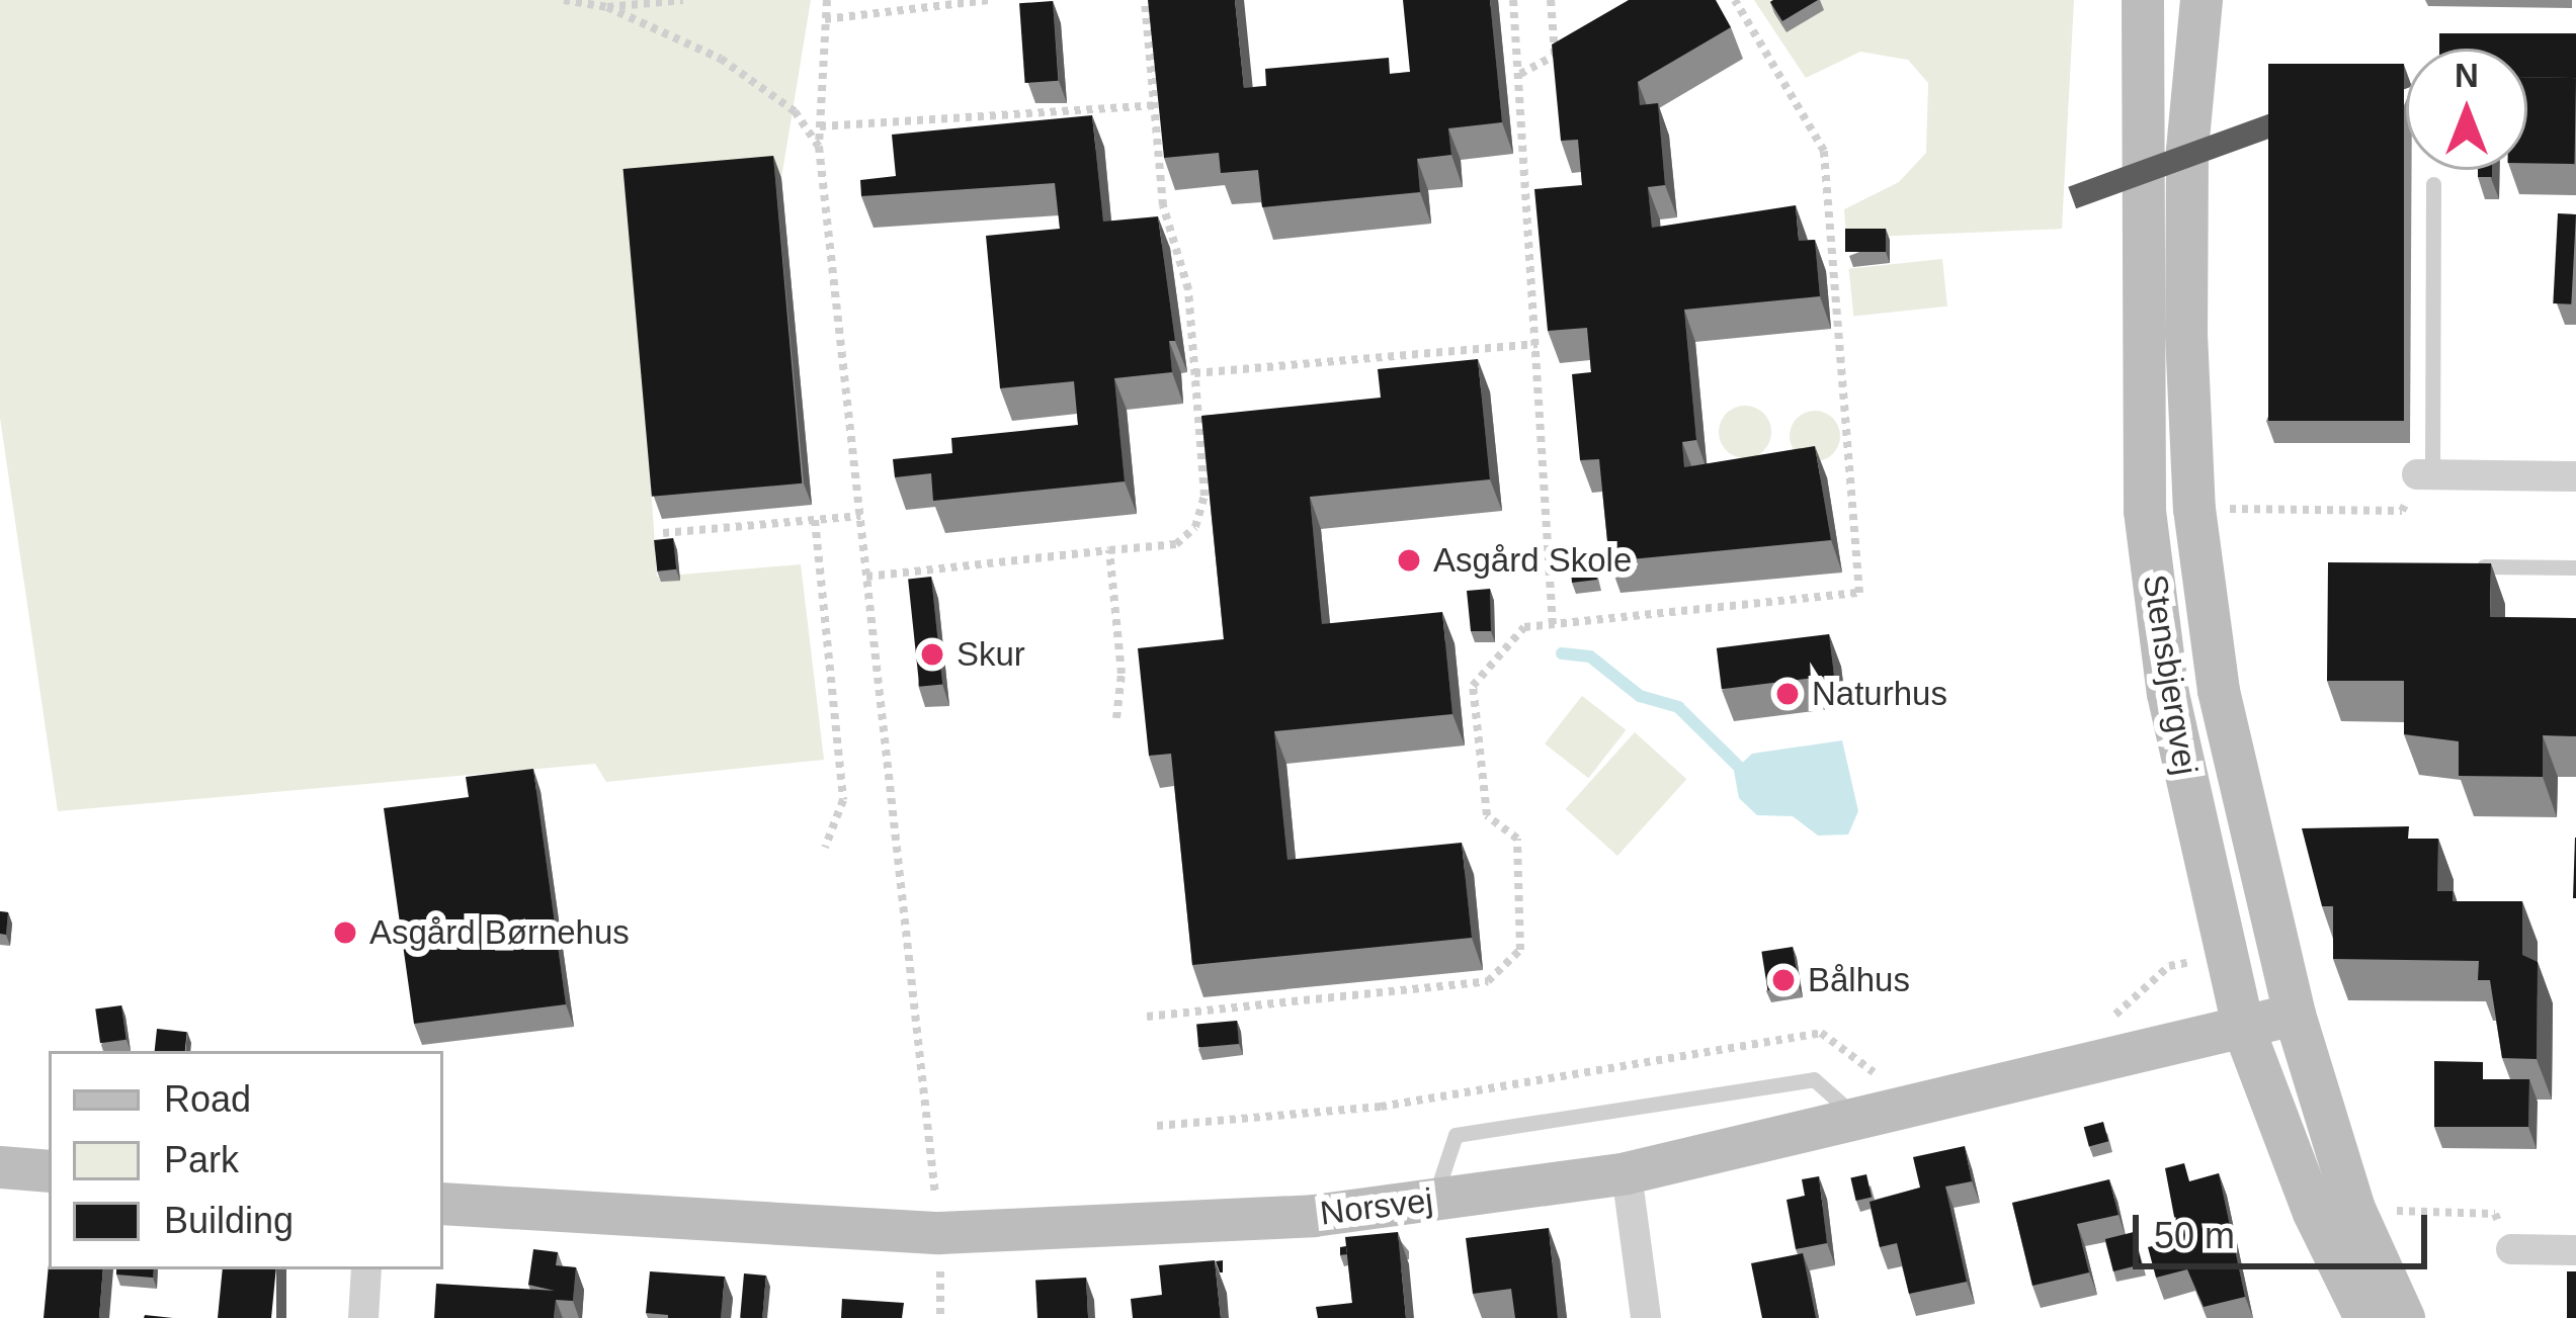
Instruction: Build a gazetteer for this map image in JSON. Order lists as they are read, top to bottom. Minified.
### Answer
{"streets":{"street":["Stensbjergvej","Norsvej"]},"crossings":[["Stensbjergvej","Norsvej"]],"places":["Asgård Skole","Skur","Naturhus","Asgård Børnehus","Bålhus"],"legend":["Road","Park","Building"],"scale_bar":"50 m","north":"top"}
